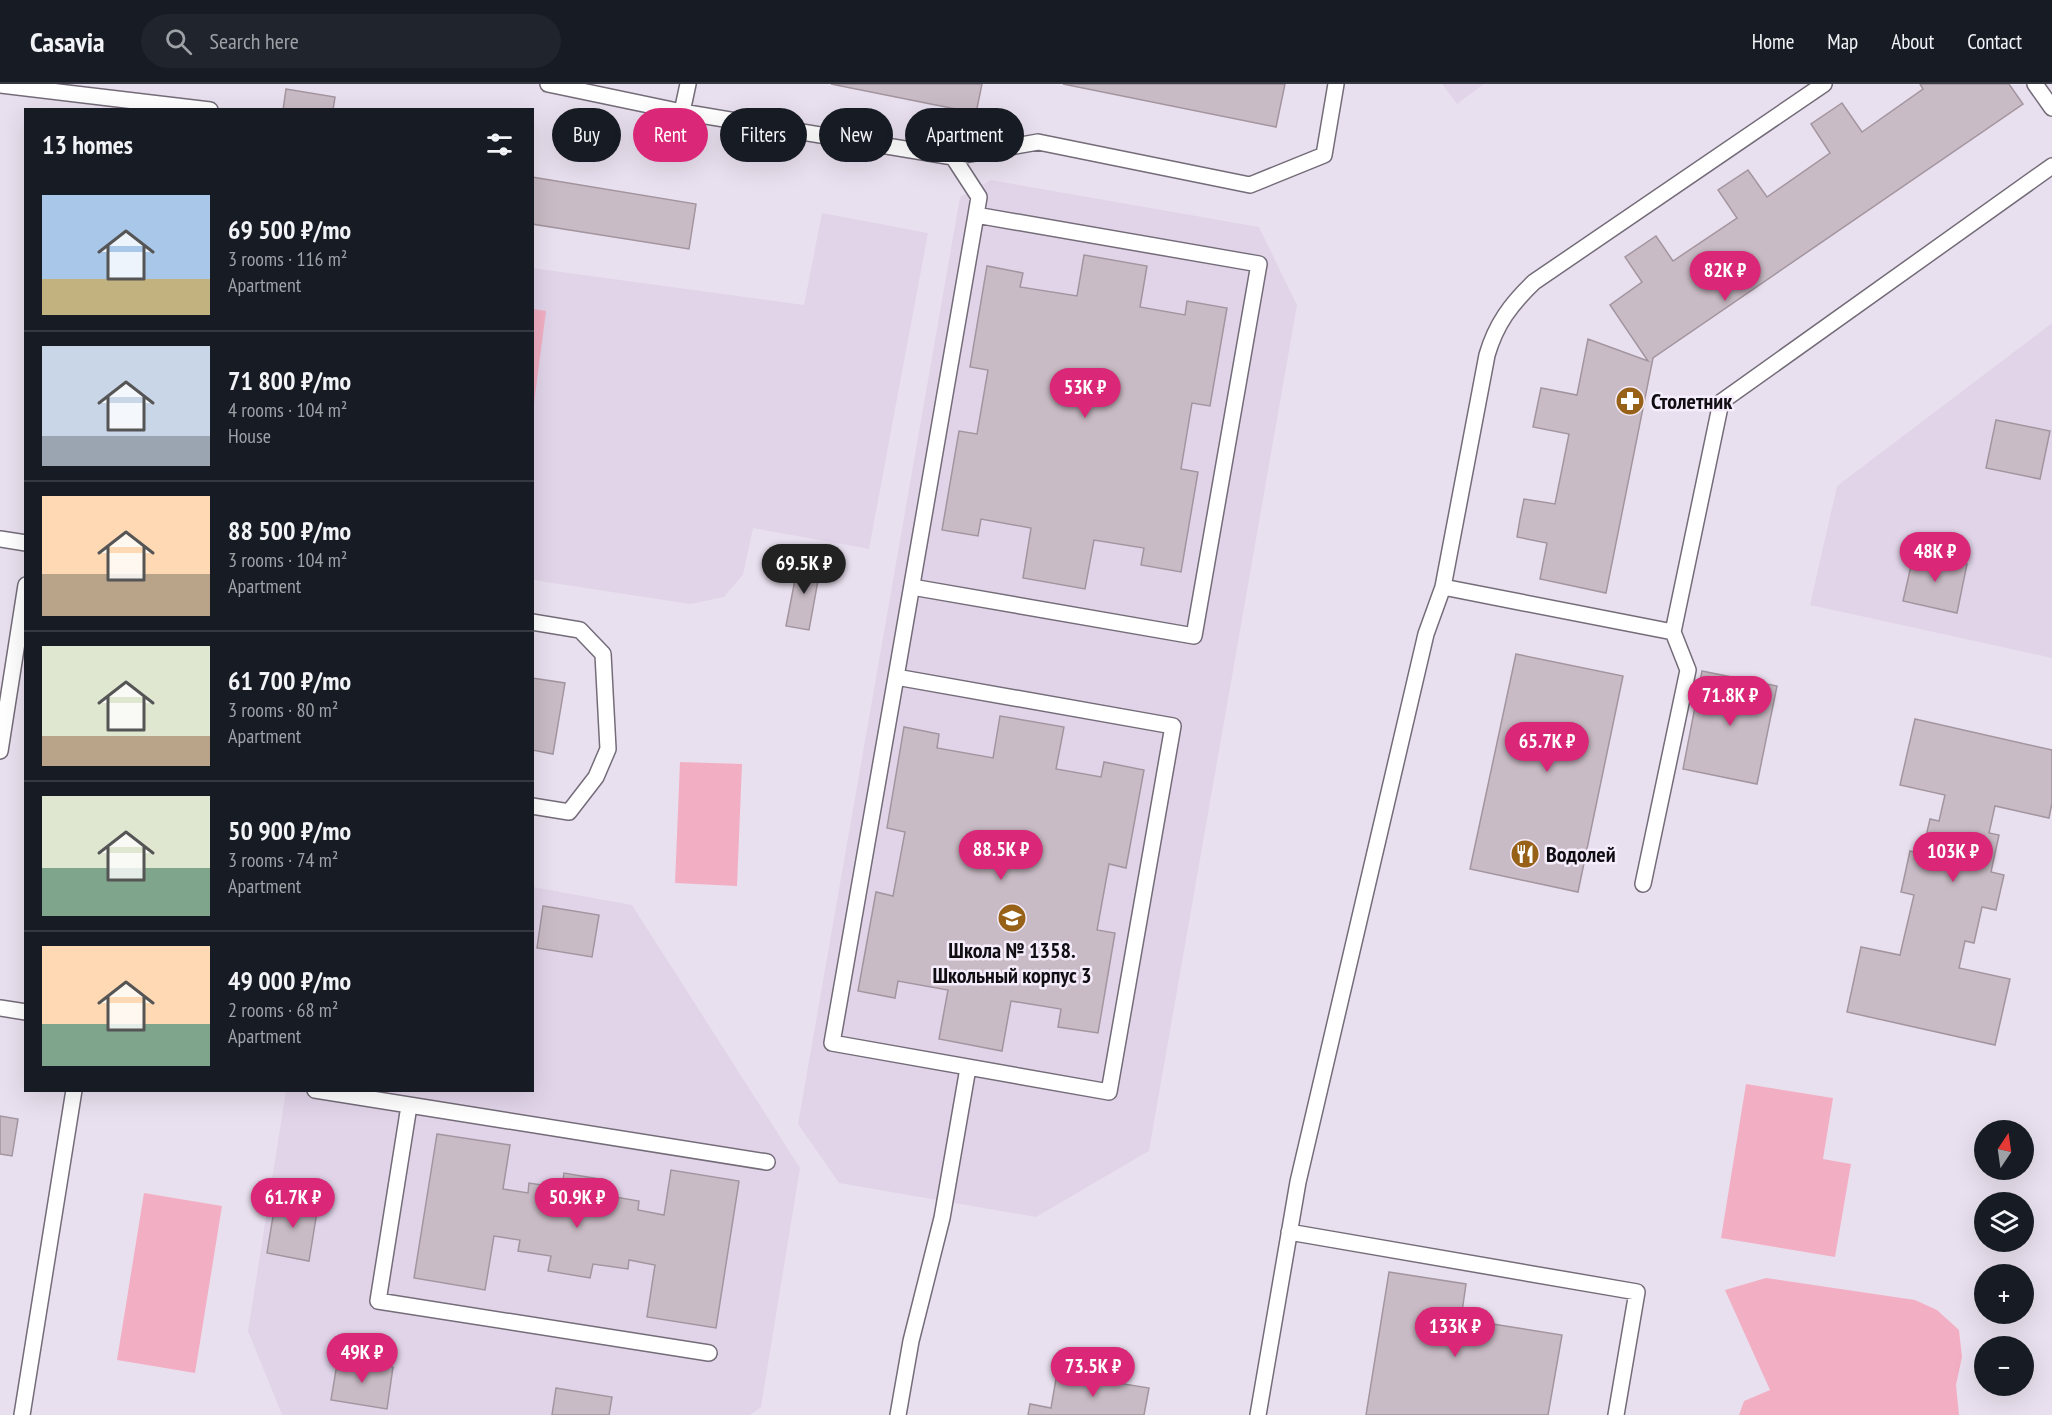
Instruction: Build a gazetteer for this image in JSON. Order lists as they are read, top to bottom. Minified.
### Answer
{"places":{"pharmacy":["Столетник"],"restaurant":["Водолей"],"school or university":["Школа № 1358. Школьный корпус 3"]},"north":"top","page":{"header":"Casavia","search":"Search here","nav":["Home","Map","About","Contact"],"chip":["Buy","Rent","Filters","New","Apartment"],"heading":"13 homes","list":[{"name":"69 500 ₽/mo","note":"3 rooms · 116 m² · Apartment"},{"name":"71 800 ₽/mo","note":"4 rooms · 104 m² · House"},{"name":"88 500 ₽/mo","note":"3 rooms · 104 m² · Apartment"},{"name":"61 700 ₽/mo","note":"3 rooms · 80 m² · Apartment"},{"name":"50 900 ₽/mo","note":"3 rooms · 74 m² · Apartment"},{"name":"49 000 ₽/mo","note":"2 rooms · 68 m² · Apartment"}],"price":["82K ₽","53K ₽","48K ₽","69.5K ₽","71.8K ₽","65.7K ₽","88.5K ₽","103K ₽","61.7K ₽","50.9K ₽","133K ₽","49K ₽","73.5K ₽"],"map_buttons":["+","−"]}}
